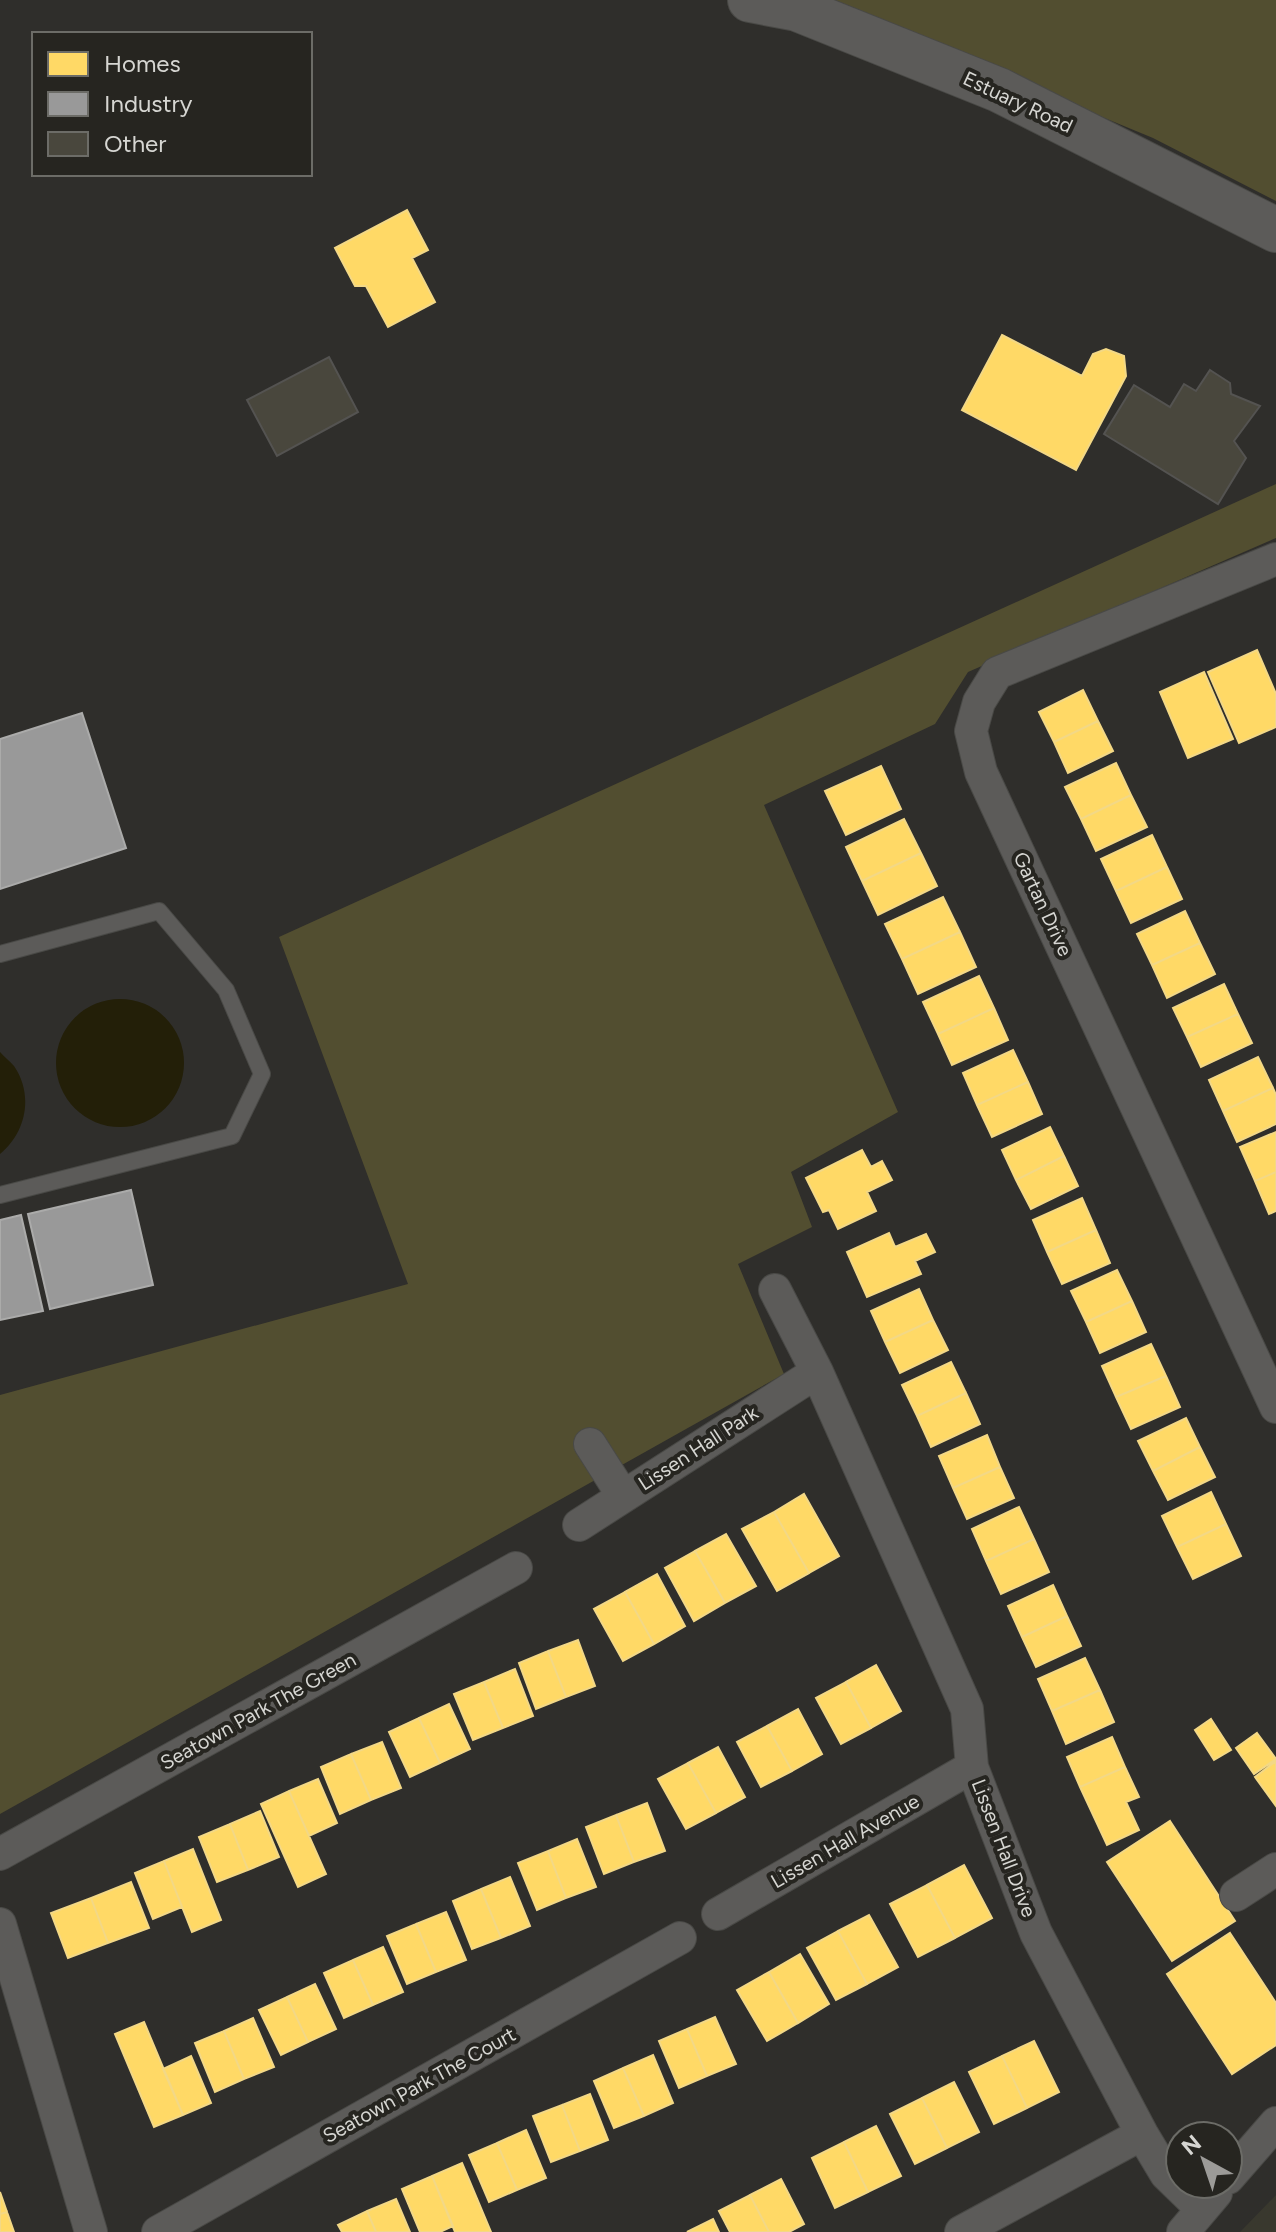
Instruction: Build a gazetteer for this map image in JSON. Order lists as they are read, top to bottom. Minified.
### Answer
{"streets":{"street":["Estuary Road","Gartan Drive","Lissen Hall Park","Seatown Park The Green","Lissen Hall Avenue","Lissen Hall Drive","Seatown Park The Court"]},"crossings":[["Lissen Hall Park","Lissen Hall Drive"],["Lissen Hall Avenue","Lissen Hall Drive"]],"legend":["Homes","Industry","Other"],"north":"top left"}
